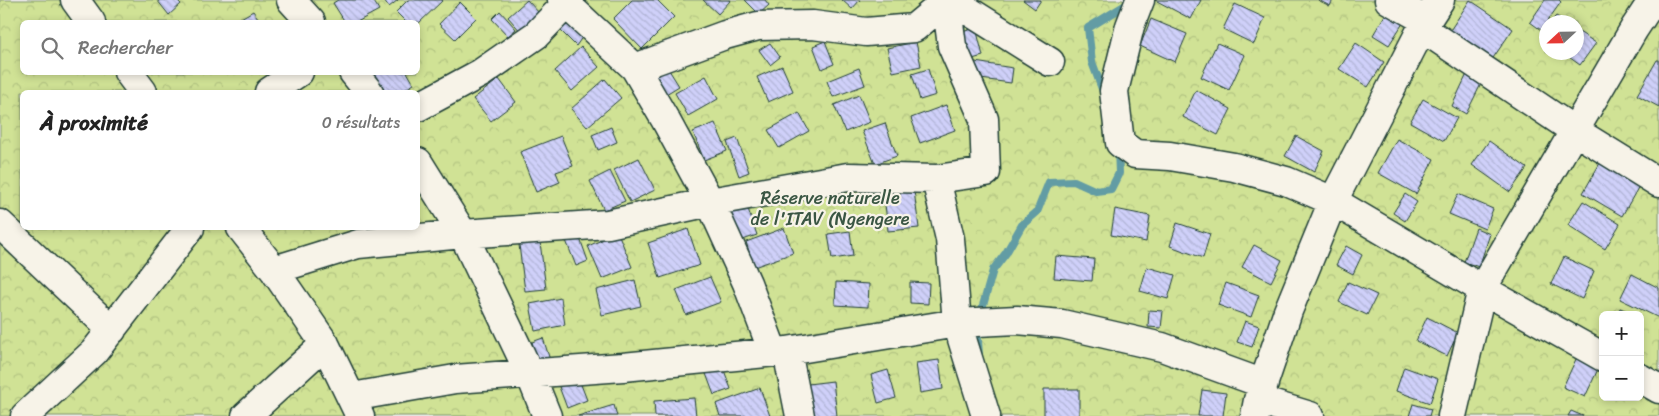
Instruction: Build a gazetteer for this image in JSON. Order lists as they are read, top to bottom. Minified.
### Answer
{"parks":["Réserve naturelle de l'ITAV (Ngengere"],"north":"left","page":{"search":"Rechercher","heading":["À proximité","0 résultats"],"map_buttons":["+","−"]}}
